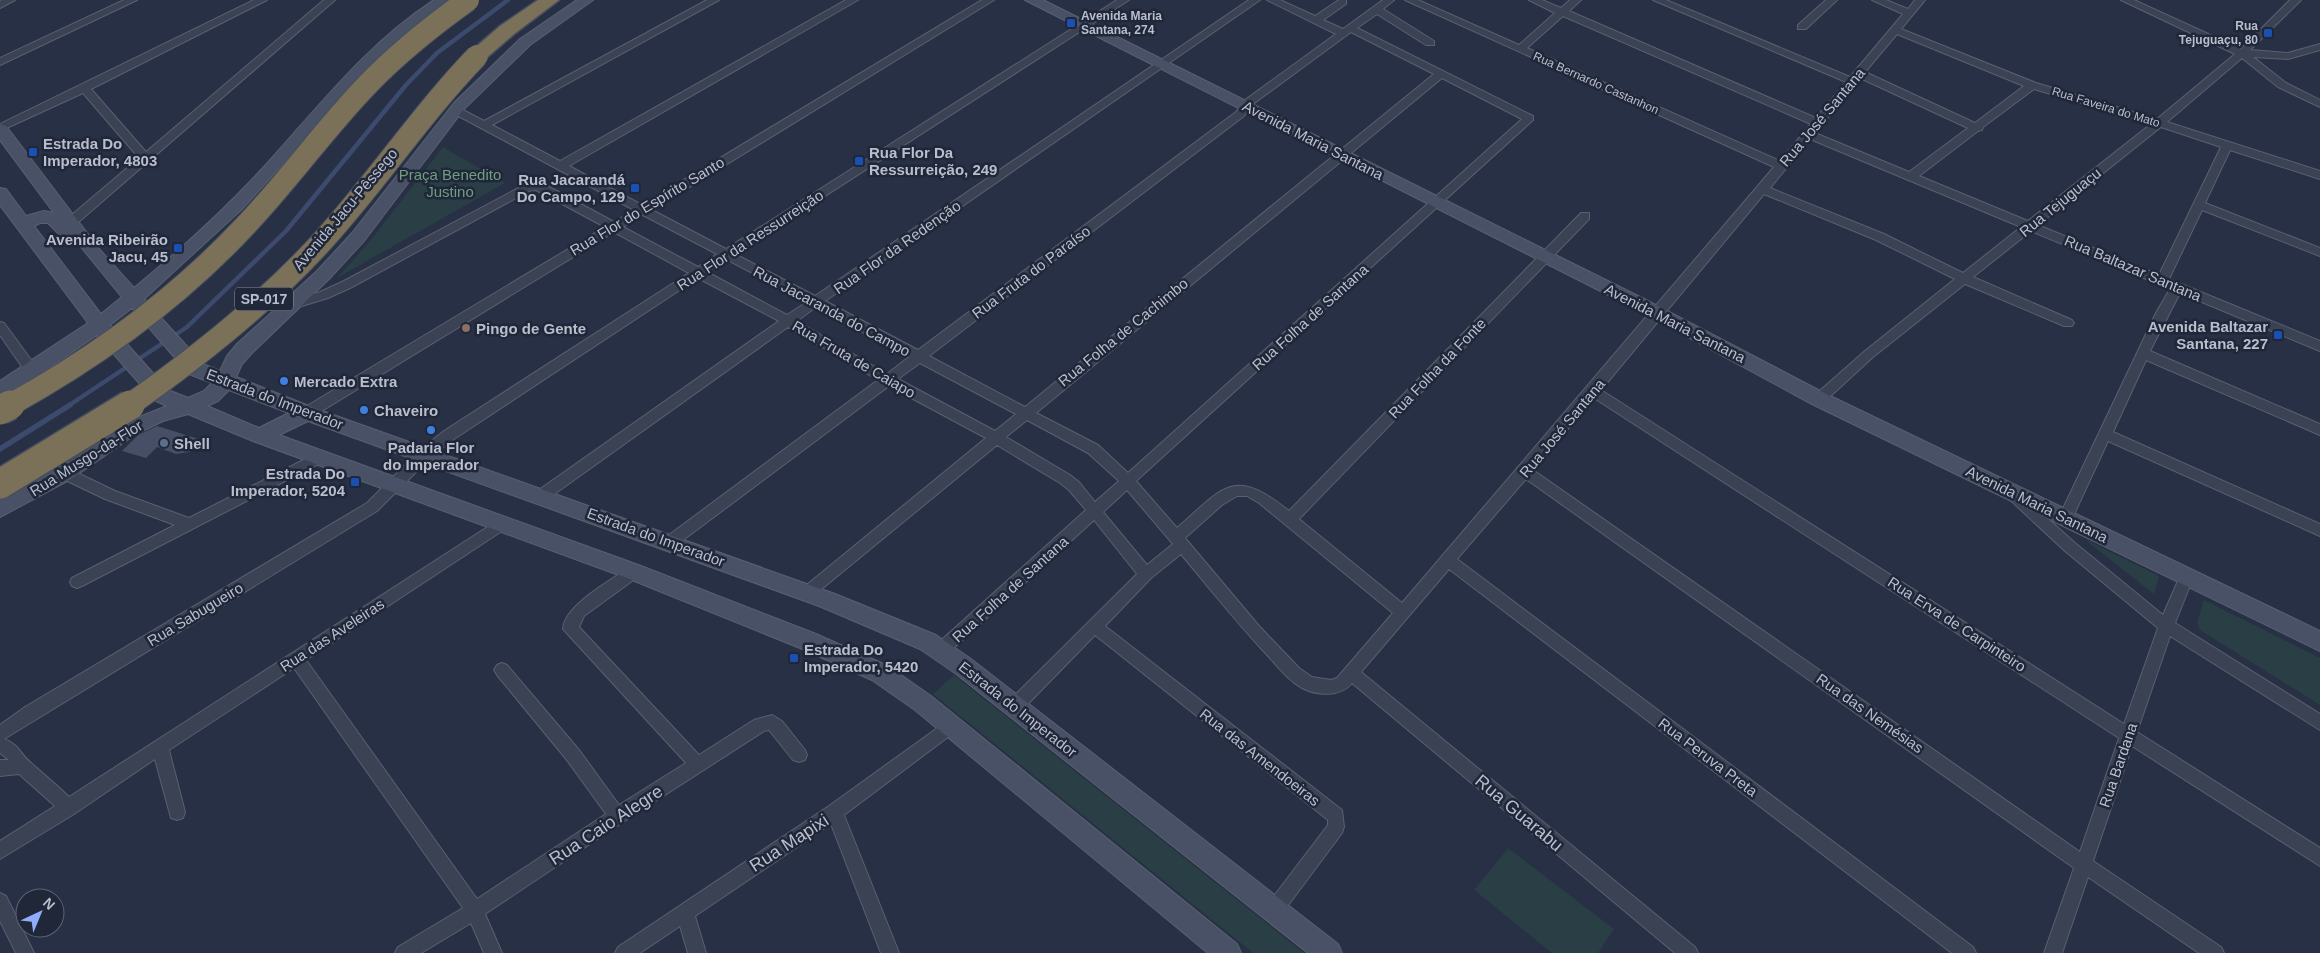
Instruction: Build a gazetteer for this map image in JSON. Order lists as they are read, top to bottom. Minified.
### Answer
{"streets":{"highway":["Avenida Jacu-Pêssego","SP-017"],"main road":["Avenida Maria Santana","Estrada do Imperador","Rua Musgo-da-Flor"],"street":["Rua Bernardo Castanhon","Rua Faveira do Mato","Rua José Santana","Rua Tejuguaçu","Rua Flor do Espírito Santo","Rua Flor da Ressurreição","Rua Flor da Redenção","Rua Baltazar Santana","Rua Fruta do Paraíso","Rua Jacaranda do Campo","Rua Folha de Santana","Rua Folha de Cachimbo","Rua Fruta de Caiapo","Rua Folha da Fonte","Rua Sabugueiro","Rua Erva de Carpinteiro","Rua das Aveleiras","Rua das Nemésias","Rua das Amendoeiras","Rua Peruva Preta","Rua Bardana","Rua Guarabu","Rua Caio Alegre","Rua Mapixi"]},"crossings":[["Rua Bernardo Castanhon","Rua José Santana"],["Rua Faveira do Mato","Rua José Santana"],["Rua Faveira do Mato","Rua Tejuguaçu"],["Rua José Santana","Avenida Maria Santana"],["Rua José Santana","Rua Baltazar Santana"],["Rua José Santana","Rua Jacaranda do Campo"],["Rua José Santana","Rua Erva de Carpinteiro"],["Rua José Santana","Rua das Nemésias"],["Rua José Santana","Rua Peruva Preta"],["Rua José Santana","Rua Guarabu"],["Avenida Maria Santana","Rua Tejuguaçu"],["Avenida Maria Santana","Rua Flor da Ressurreição"],["Avenida Maria Santana","Rua Flor da Redenção"],["Avenida Maria Santana","Rua Fruta do Paraíso"],["Avenida Maria Santana","Rua Folha de Santana"],["Avenida Maria Santana","Rua Folha de Cachimbo"],["Avenida Maria Santana","Rua Folha da Fonte"],["Avenida Maria Santana","Rua Bardana"],["Rua Tejuguaçu","Rua Baltazar Santana"],["Rua Flor do Espírito Santo","Rua Jacaranda do Campo"],["Rua Flor do Espírito Santo","Rua Fruta de Caiapo"],["Rua Flor do Espírito Santo","Estrada do Imperador"],["Rua Flor da Ressurreição","Rua Jacaranda do Campo"],["Rua Flor da Ressurreição","Rua Fruta de Caiapo"],["Rua Flor da Ressurreição","Estrada do Imperador"],["Rua Flor da Ressurreição","Rua Sabugueiro"],["Rua Flor da Redenção","Rua Jacaranda do Campo"],["Rua Flor da Redenção","Rua Fruta de Caiapo"],["Rua Flor da Redenção","Estrada do Imperador"],["Rua Fruta do Paraíso","Rua Jacaranda do Campo"],["Rua Fruta do Paraíso","Rua Folha de Santana"],["Rua Fruta do Paraíso","Rua Fruta de Caiapo"],["Rua Fruta do Paraíso","Estrada do Imperador"],["Rua Jacaranda do Campo","Rua Folha de Santana"],["Rua Jacaranda do Campo","Rua Folha de Cachimbo"],["Rua Folha de Santana","Rua Folha de Cachimbo"],["Rua Folha de Santana","Rua Fruta de Caiapo"],["Rua Folha de Santana","Estrada do Imperador"],["Rua Folha de Cachimbo","Rua Fruta de Caiapo"],["Rua Folha de Cachimbo","Estrada do Imperador"],["Estrada do Imperador","Rua Musgo-da-Flor"],["Estrada do Imperador","Rua das Amendoeiras"],["Rua Erva de Carpinteiro","Rua Bardana"],["Rua das Nemésias","Rua Bardana"]],"parks":["Praça Benedito Justino"],"places":{"transit":["Avenida Maria Santana, 274","Rua Tejuguaçu, 80","Estrada Do Imperador, 4803","Rua Flor Da Ressurreição, 249","Rua Jacarandá Do Campo, 129","Avenida Ribeirão Jacu, 45","Avenida Baltazar Santana, 227","Estrada Do Imperador, 5204","Estrada Do Imperador, 5420"],"other":["Pingo de Gente","Mercado Extra","Chaveiro","Padaria Flor do Imperador","Shell"]},"north":"top right"}
